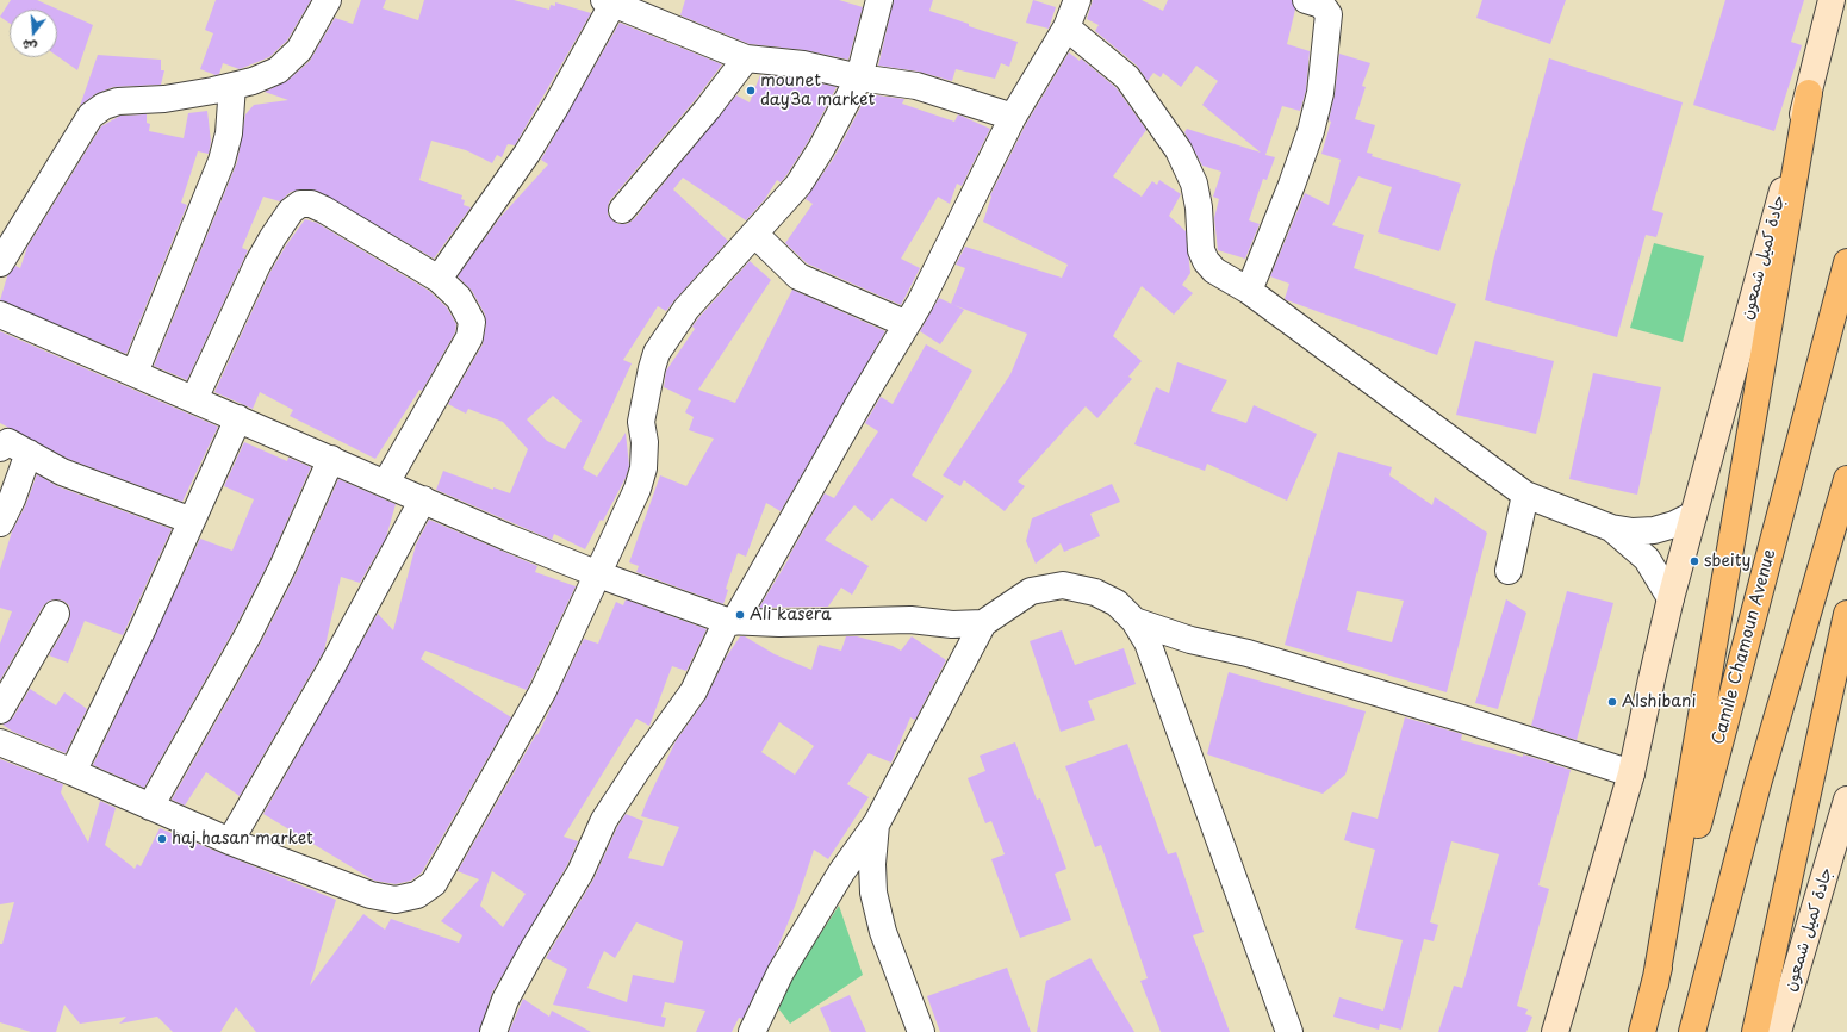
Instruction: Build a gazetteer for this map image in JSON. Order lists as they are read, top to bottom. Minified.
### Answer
{"streets":{"highway":["Camile Chamoun Avenue"],"main road":["جادة كميل شمعون"]},"places":["mounet day3a market","sbeity","Ali kasera","Alshibani","haj hasan market"],"north":"bottom"}
